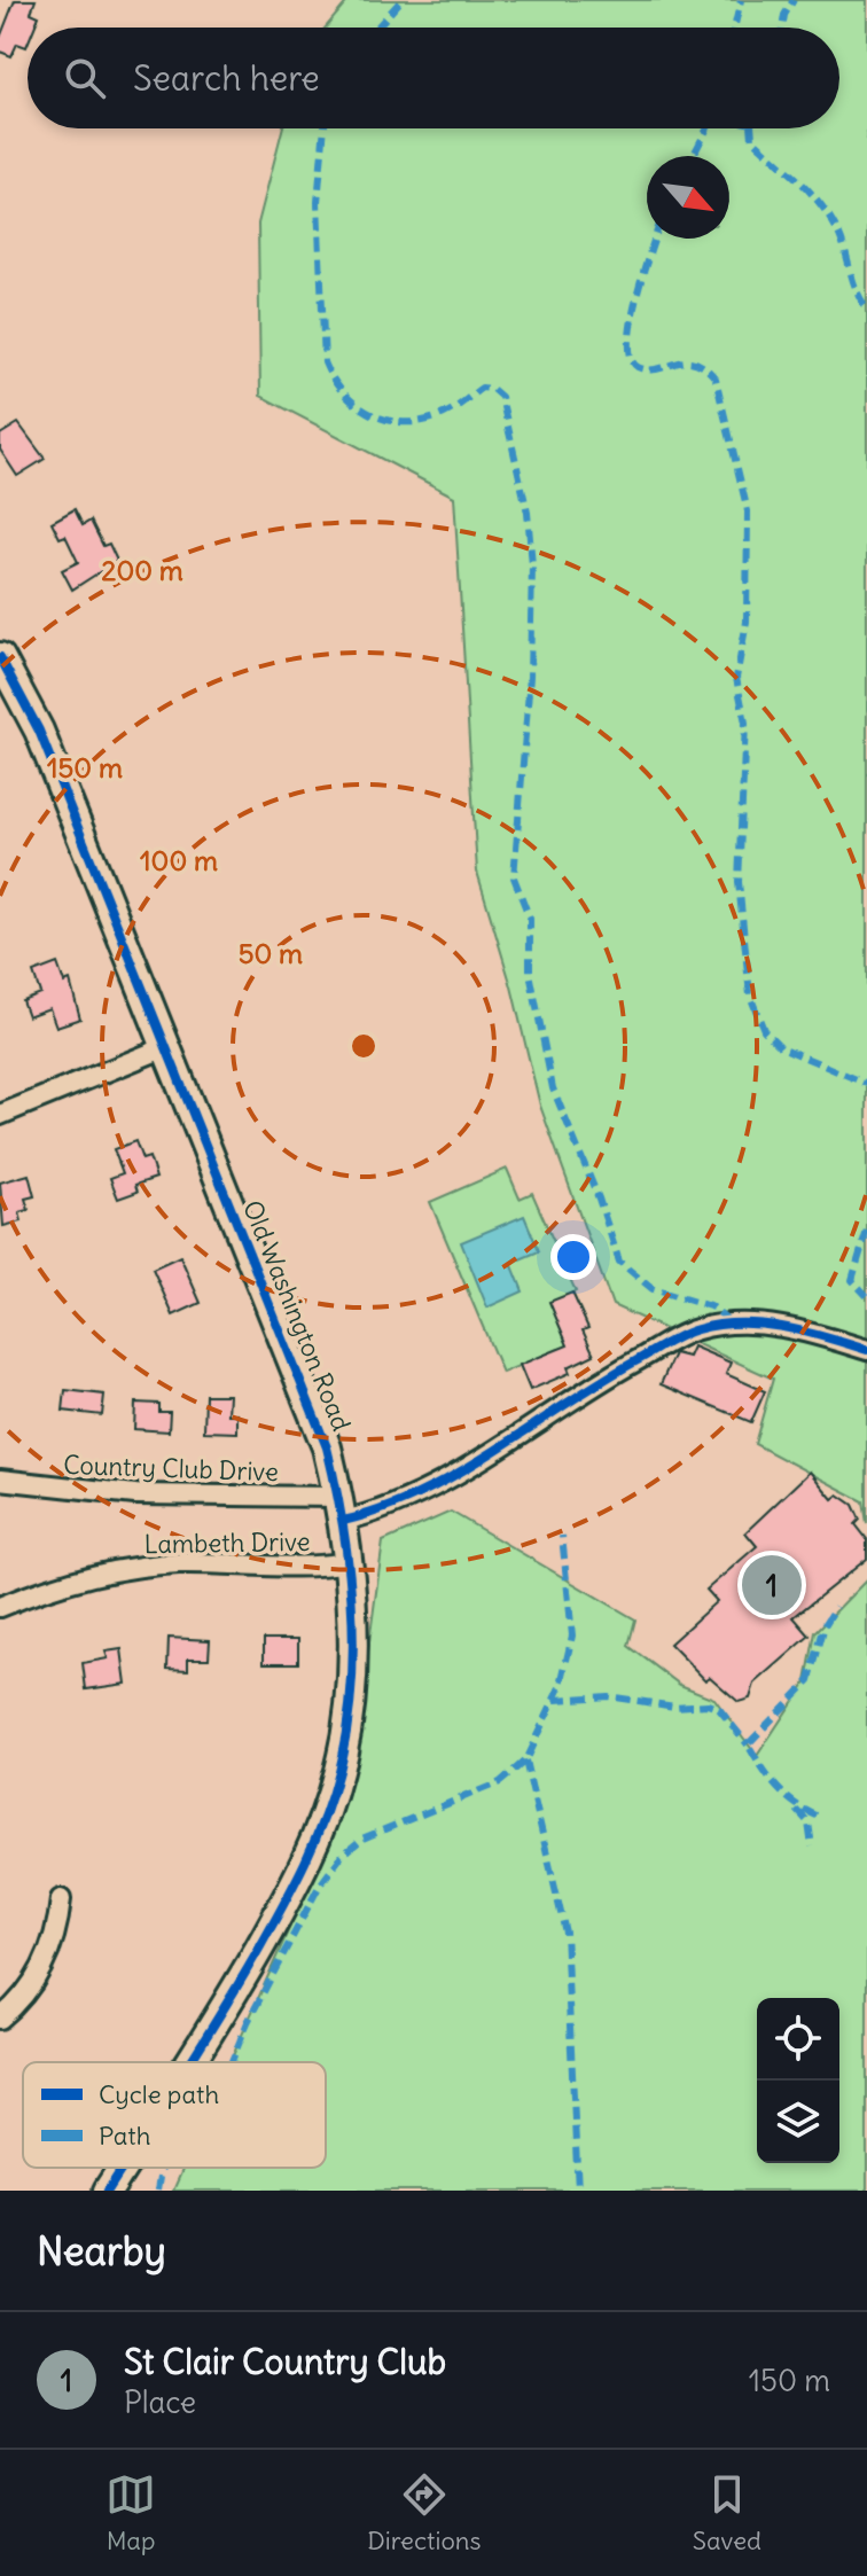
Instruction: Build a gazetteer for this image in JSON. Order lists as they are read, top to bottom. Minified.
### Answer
{"streets":{"street":["Old Washington Road","Country Club Drive","Lambeth Drive"]},"crossings":[["Old Washington Road","Country Club Drive"],["Old Washington Road","Lambeth Drive"]],"legend":["Cycle path","Path"],"north":"bottom right","page":{"search":"Search here","pins":"1","heading":"Nearby","list":[{"mark":"1","name":"St Clair Country Club","note":"Place","value":"150 m"}],"nav":["Map","Directions","Saved"]},"rings":["200 m","150 m","100 m","50 m"]}
